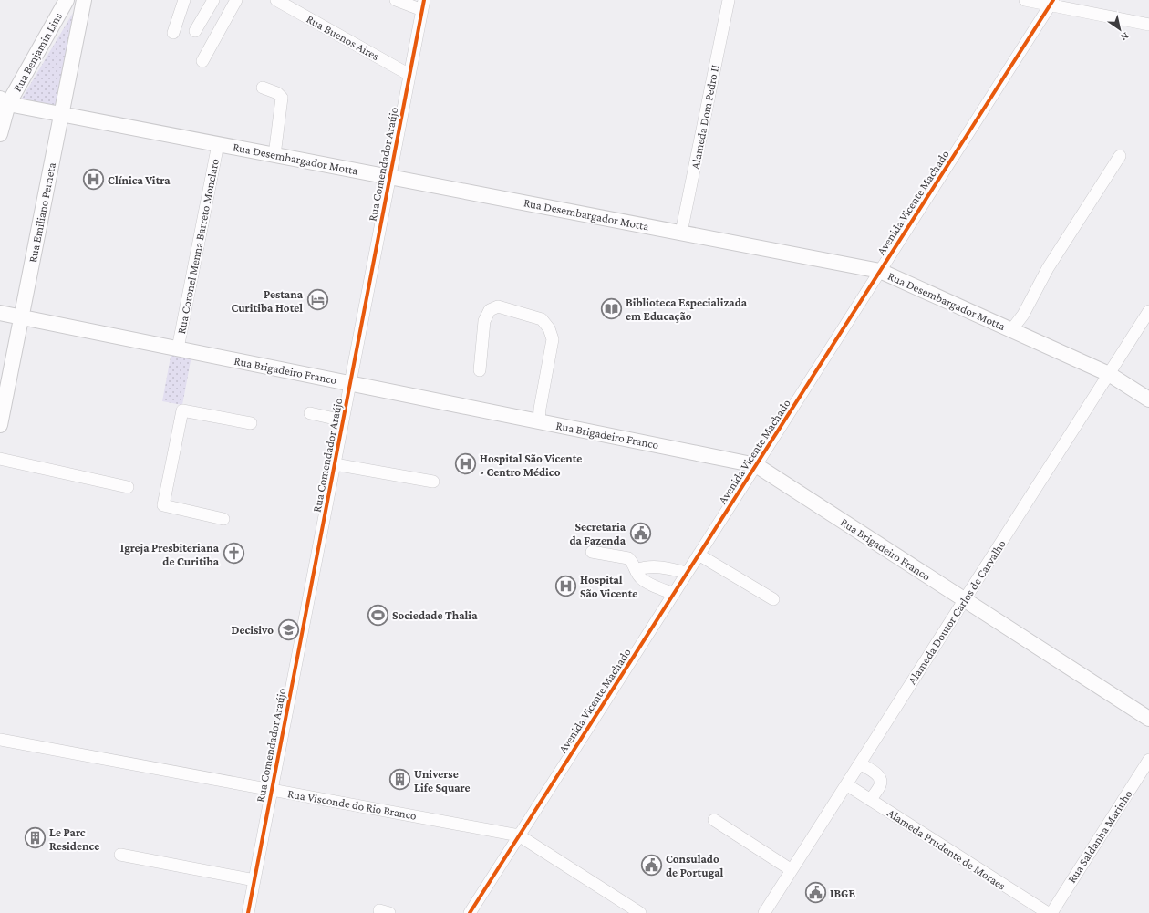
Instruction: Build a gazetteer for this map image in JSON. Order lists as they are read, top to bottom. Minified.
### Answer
{"streets":{"main road":["Rua Benjamin Lins","Rua Desembargador Motta","Rua Emiliano Perneta","Rua Brigadeiro Franco"],"street":["Rua Buenos Aires","Alameda Dom Pedro II","Rua Comendador Araújo","Avenida Vicente Machado","Rua Coronel Menna Barreto Monclaro","Alameda Doutor Carlos de Carvalho","Rua Visconde do Rio Branco","Rua Saldanha Marinho","Alameda Prudente de Moraes"]},"crossings":[["Rua Buenos Aires","Rua Comendador Araújo"],["Rua Benjamin Lins","Rua Desembargador Motta"],["Alameda Dom Pedro II","Rua Desembargador Motta"],["Rua Desembargador Motta","Rua Comendador Araújo"],["Rua Desembargador Motta","Avenida Vicente Machado"],["Rua Desembargador Motta","Rua Emiliano Perneta"],["Rua Desembargador Motta","Rua Coronel Menna Barreto Monclaro"],["Rua Desembargador Motta","Alameda Doutor Carlos de Carvalho"],["Rua Comendador Araújo","Rua Brigadeiro Franco"],["Rua Comendador Araújo","Rua Visconde do Rio Branco"],["Avenida Vicente Machado","Rua Brigadeiro Franco"],["Avenida Vicente Machado","Rua Visconde do Rio Branco"],["Rua Emiliano Perneta","Rua Brigadeiro Franco"],["Rua Coronel Menna Barreto Monclaro","Rua Brigadeiro Franco"],["Rua Brigadeiro Franco","Alameda Doutor Carlos de Carvalho"],["Alameda Doutor Carlos de Carvalho","Alameda Prudente de Moraes"]],"places":{"hospital":["Clínica Vitra","Hospital São Vicente - Centro Médico","Hospital São Vicente"],"hotel":["Pestana Curitiba Hotel"],"library":["Biblioteca Especializada em Educação"],"public building":["Secretaria da Fazenda","Consulado de Portugal","IBGE"],"church":["Igreja Presbiteriana de Curitiba"],"sports":["Sociedade Thalia"],"school or university":["Decisivo"],"building":["Universe Life Square","Le Parc Residence"]},"north":"bottom right"}
